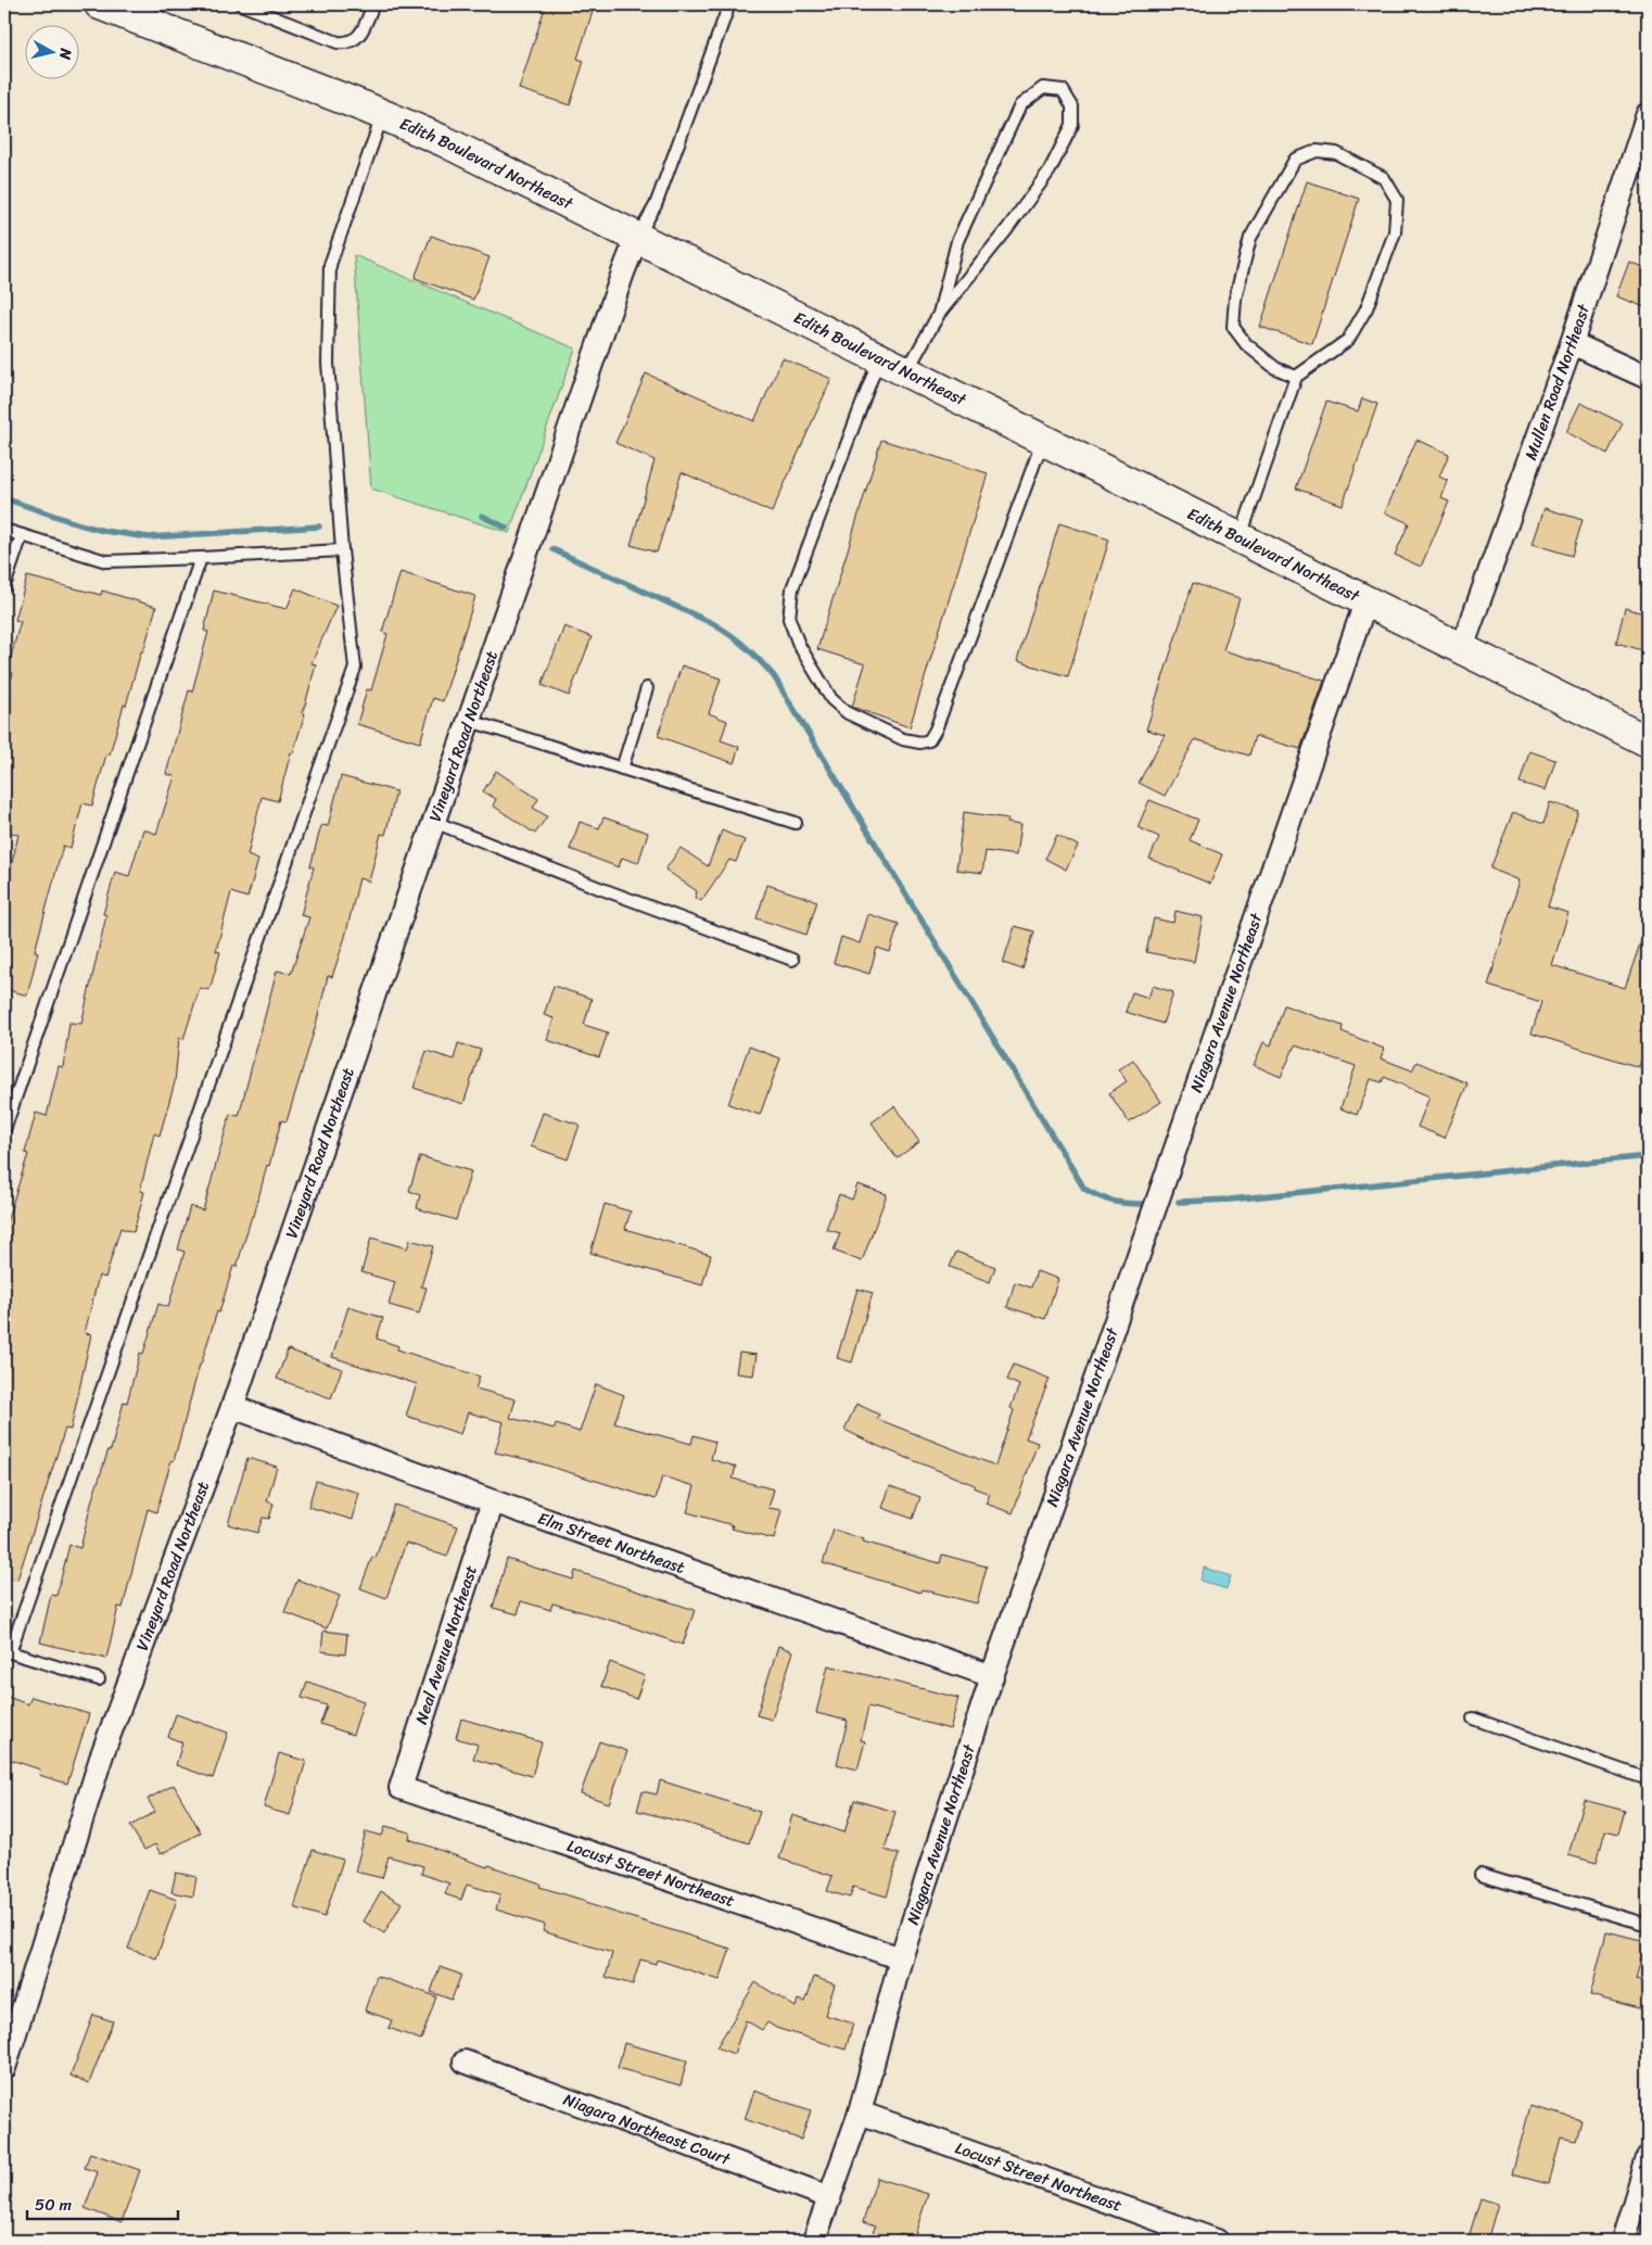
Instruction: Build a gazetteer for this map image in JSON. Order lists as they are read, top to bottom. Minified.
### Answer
{"streets":{"street":["Edith Boulevard Northeast","Mullen Road Northeast","Vineyard Road Northeast","Niagara Avenue Northeast","Elm Street Northeast","Neal Avenue Northeast","Locust Street Northeast","Niagara Northeast Court"]},"crossings":[["Edith Boulevard Northeast","Mullen Road Northeast"],["Edith Boulevard Northeast","Vineyard Road Northeast"],["Edith Boulevard Northeast","Niagara Avenue Northeast"],["Vineyard Road Northeast","Elm Street Northeast"],["Niagara Avenue Northeast","Elm Street Northeast"],["Niagara Avenue Northeast","Locust Street Northeast"],["Niagara Avenue Northeast","Niagara Northeast Court"],["Elm Street Northeast","Neal Avenue Northeast"],["Neal Avenue Northeast","Locust Street Northeast"]],"scale_bar":"50 m","north":"right"}
